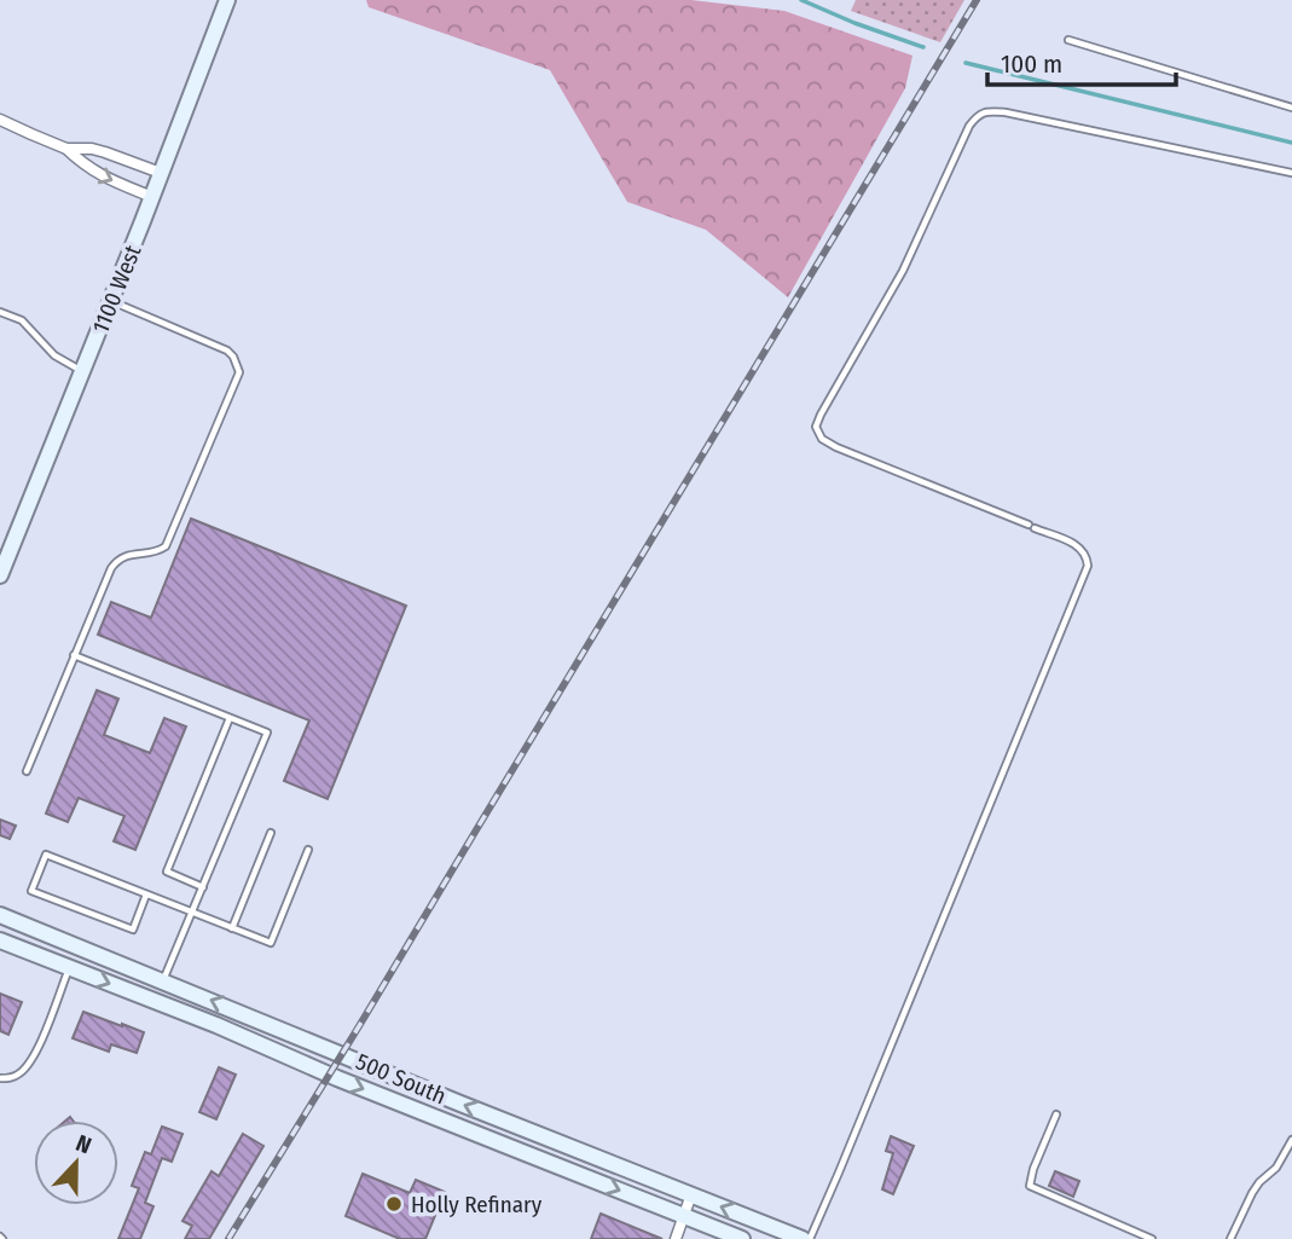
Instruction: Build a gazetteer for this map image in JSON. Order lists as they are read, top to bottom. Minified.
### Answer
{"streets":{"main road":["1100 West","500 South"]},"places":["Holly Refinary"],"scale_bar":"100 m","north":"top"}
